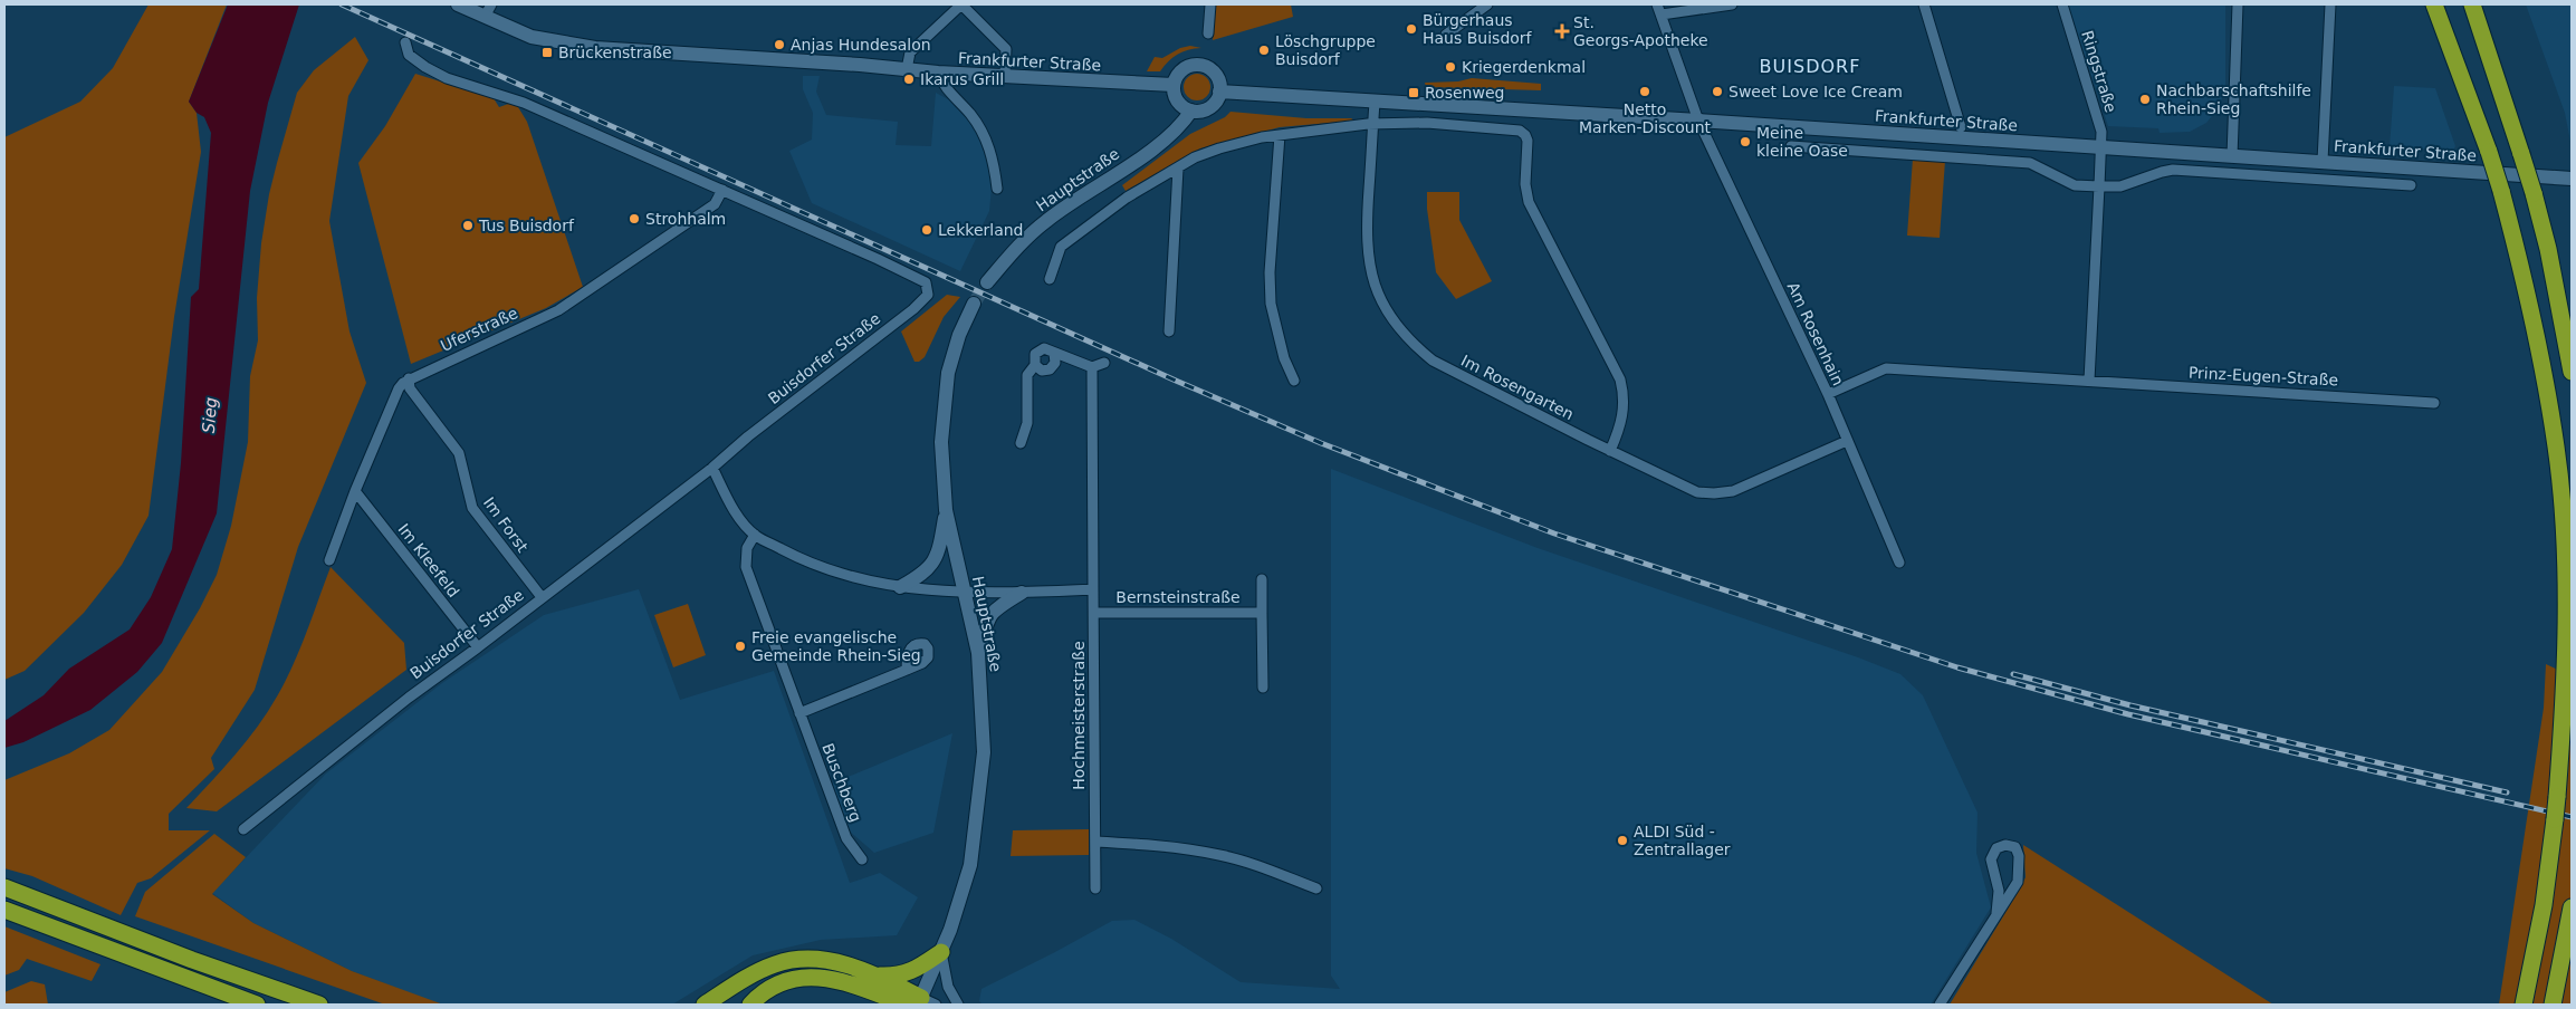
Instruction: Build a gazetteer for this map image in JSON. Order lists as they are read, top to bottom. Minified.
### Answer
{"streets":{"main road":["Frankfurter Straße","Hauptstraße"],"street":["Ringstraße","Uferstraße","Am Rosenhain","Buisdorfer Straße","Prinz-Eugen-Straße","Im Rosengarten","Im Forst","Im Kleefeld","Bernsteinstraße","Hochmeisterstraße","Buschberg"]},"crossings":[["Frankfurter Straße","Ringstraße"],["Frankfurter Straße","Hauptstraße"],["Frankfurter Straße","Am Rosenhain"],["Frankfurter Straße","Im Rosengarten"],["Uferstraße","Buisdorfer Straße"],["Uferstraße","Im Forst"],["Am Rosenhain","Prinz-Eugen-Straße"],["Am Rosenhain","Im Rosengarten"],["Buisdorfer Straße","Im Forst"],["Buisdorfer Straße","Im Kleefeld"],["Bernsteinstraße","Hochmeisterstraße"]],"districts":["BUISDORF"],"water":["Sieg"],"places":{"other":["Bürgerhaus Haus Buisdorf","Anjas Hundesalon","Löschgruppe Buisdorf","Kriegerdenkmal","Ikarus Grill","Netto Marken-Discount","Sweet Love Ice Cream","Nachbarschaftshilfe Rhein-Sieg","Meine kleine Oase","Strohhalm","Tus Buisdorf","Lekkerland","Freie evangelische Gemeinde Rhein-Sieg","ALDI Süd - Zentrallager"],"health":["St. Georgs-Apotheke"],"transit":["Brückenstraße","Rosenweg"]}}
